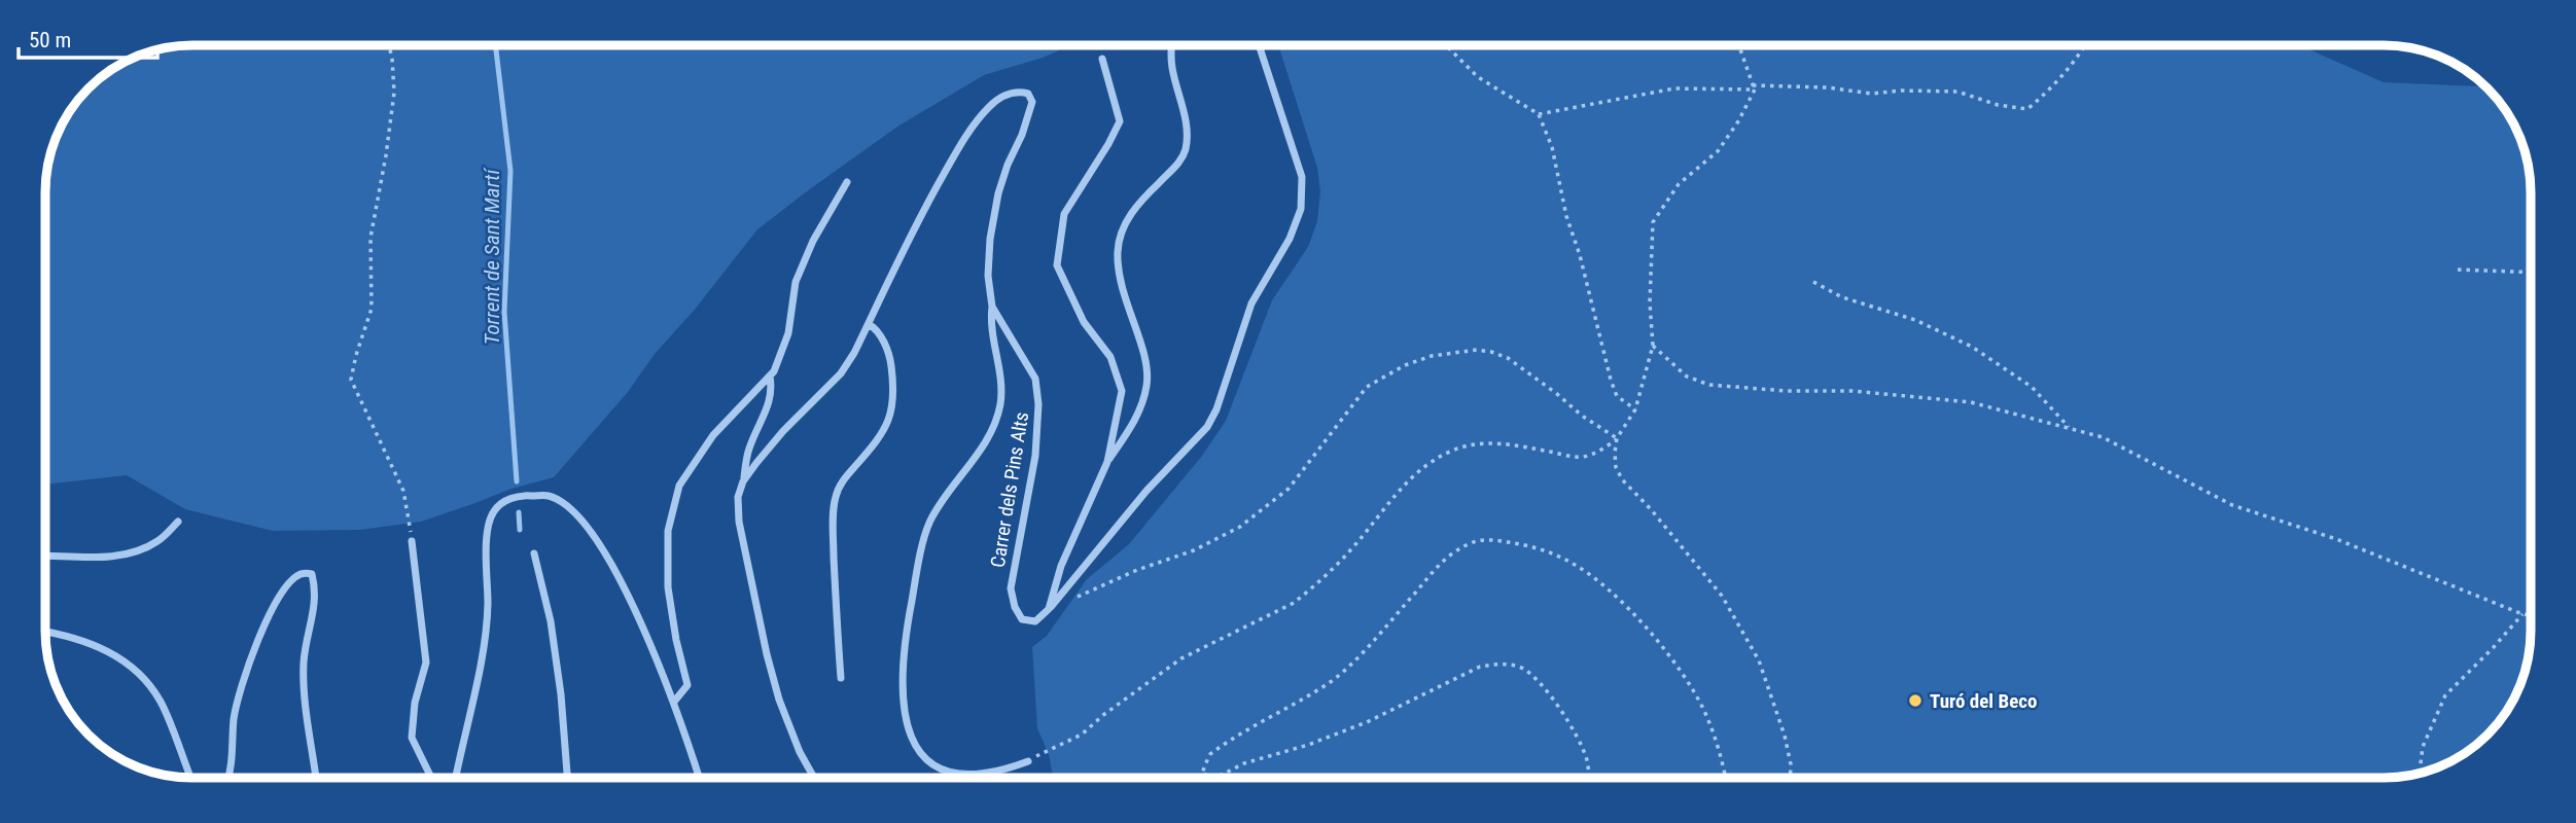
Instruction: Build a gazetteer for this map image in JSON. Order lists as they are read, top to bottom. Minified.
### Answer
{"streets":{"street":["Carrer dels Pins Alts"]},"water":["Torrent de Sant Martí"],"places":["Turó del Beco"],"scale_bar":"50 m"}
